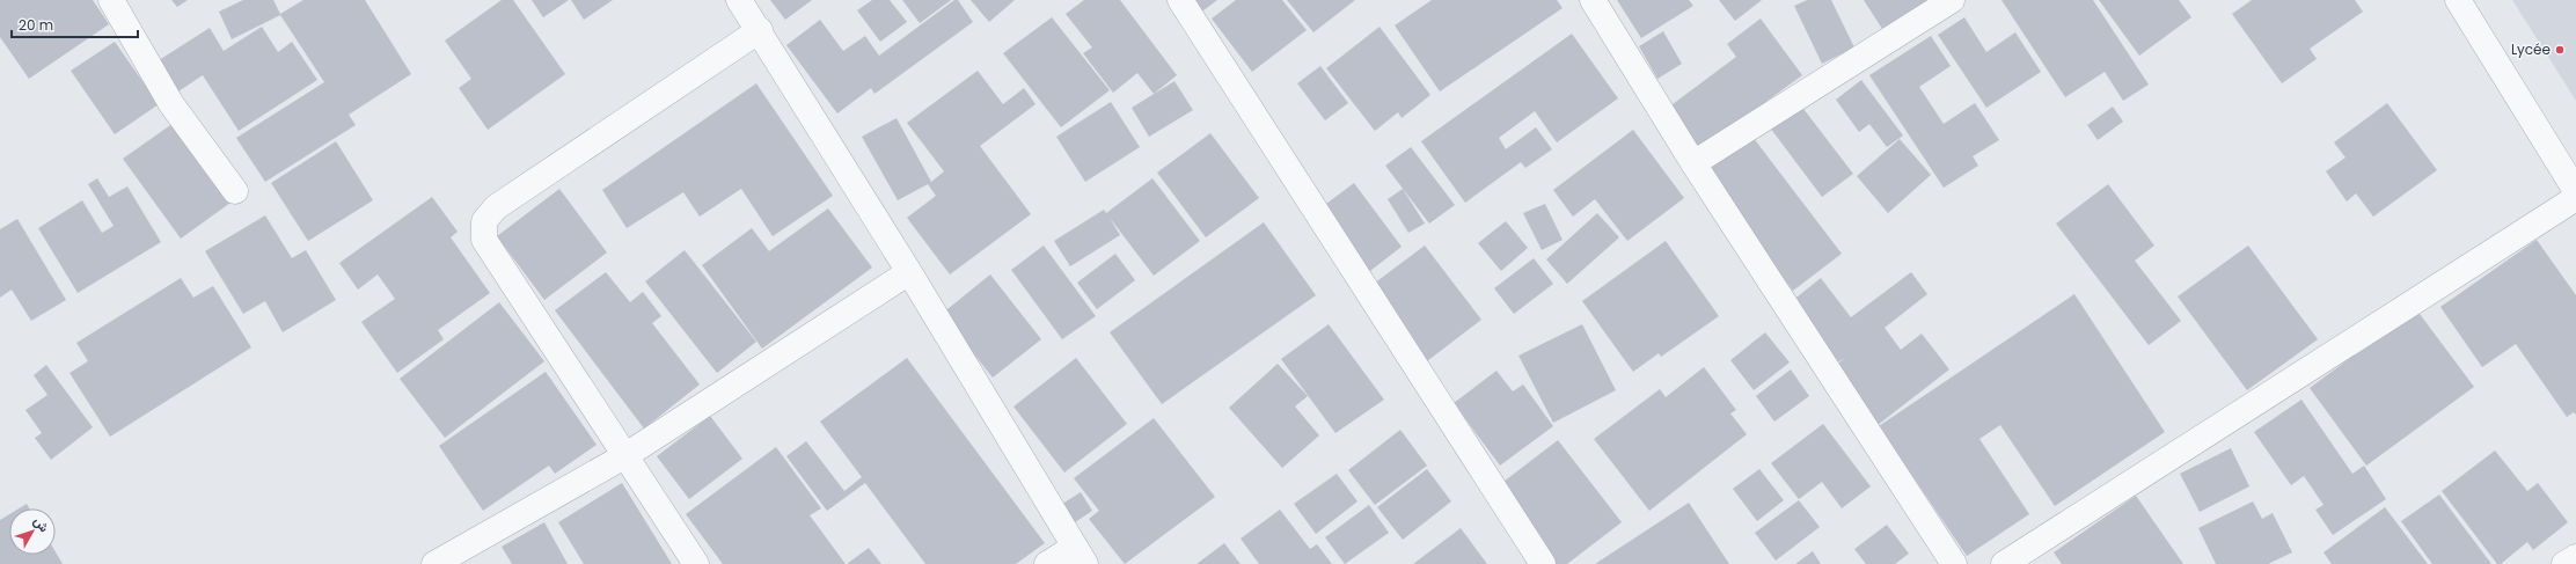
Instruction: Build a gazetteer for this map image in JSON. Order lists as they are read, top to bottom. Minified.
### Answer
{"places":["Lycée"],"scale_bar":"20 m","north":"top right"}
